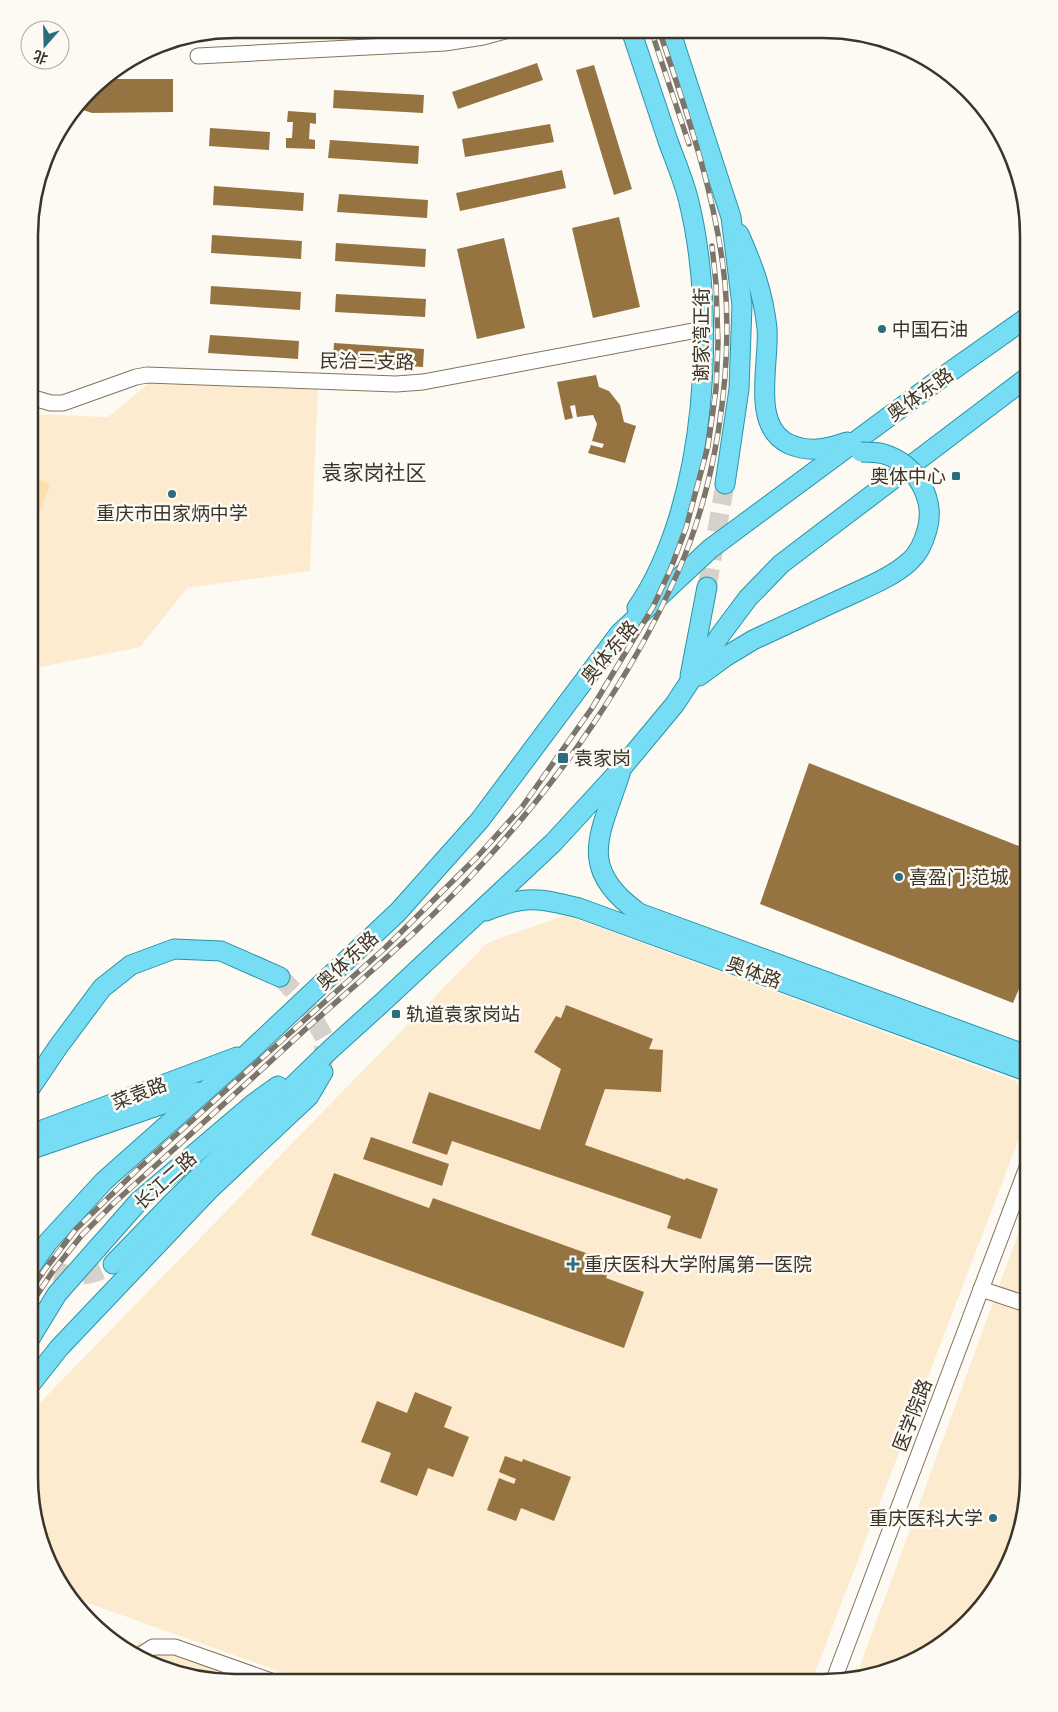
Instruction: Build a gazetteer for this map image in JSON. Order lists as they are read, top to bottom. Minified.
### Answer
{"streets":{"main road":["谢家湾正街","奥体东路","奥体路","菜袁路","长江二路"],"street":["民治三支路","医学院路"]},"crossings":[["谢家湾正街","民治三支路"],["谢家湾正街","奥体东路"],["奥体东路","菜袁路"]],"districts":["袁家岗社区"],"places":{"other":["中国石油","重庆市田家炳中学","喜盈门·范城","重庆医科大学"],"transit":["奥体中心","袁家岗","轨道袁家岗站"],"health":["重庆医科大学附属第一医院"]},"north":"bottom"}
